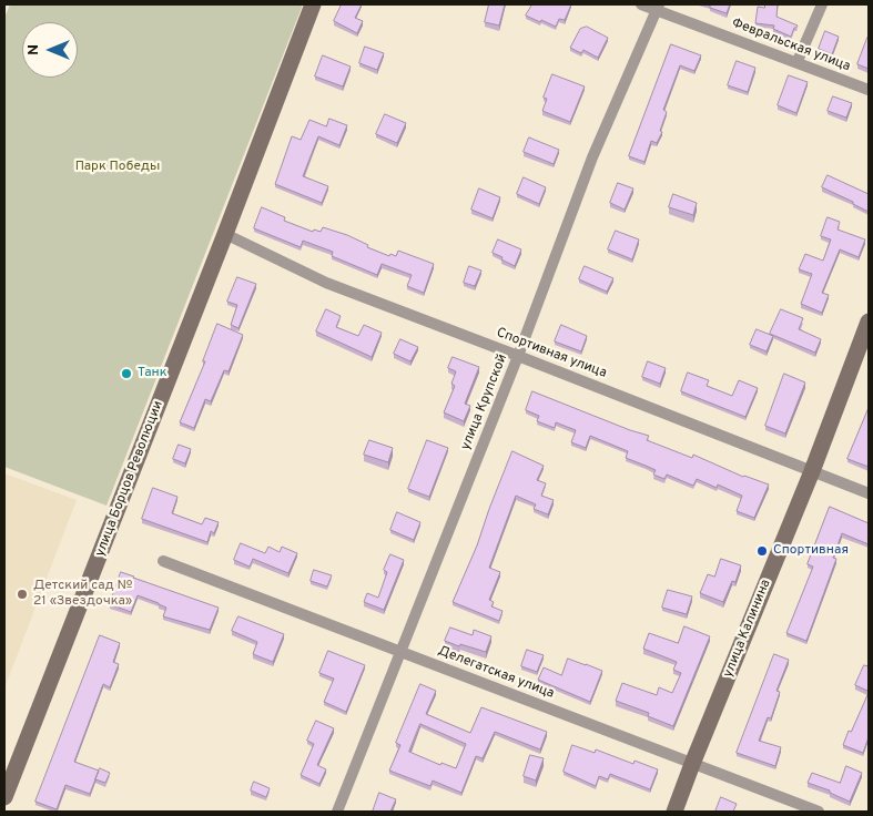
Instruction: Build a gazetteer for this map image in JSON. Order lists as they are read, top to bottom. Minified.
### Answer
{"streets":{"street":["Февральская улица","Спортивная улица","улица Крупской","улица Борцов Революции","улица Калинина","Делегатская улица"]},"crossings":[["Февральская улица","улица Крупской"],["Спортивная улица","улица Крупской"],["Спортивная улица","улица Борцов Революции"],["Спортивная улица","улица Калинина"],["улица Крупской","Делегатская улица"],["улица Калинина","Делегатская улица"]],"parks":["Парк Победы"],"places":["Танк","Спортивная","Детский сад № 21 «Звездочка»"],"north":"left"}
